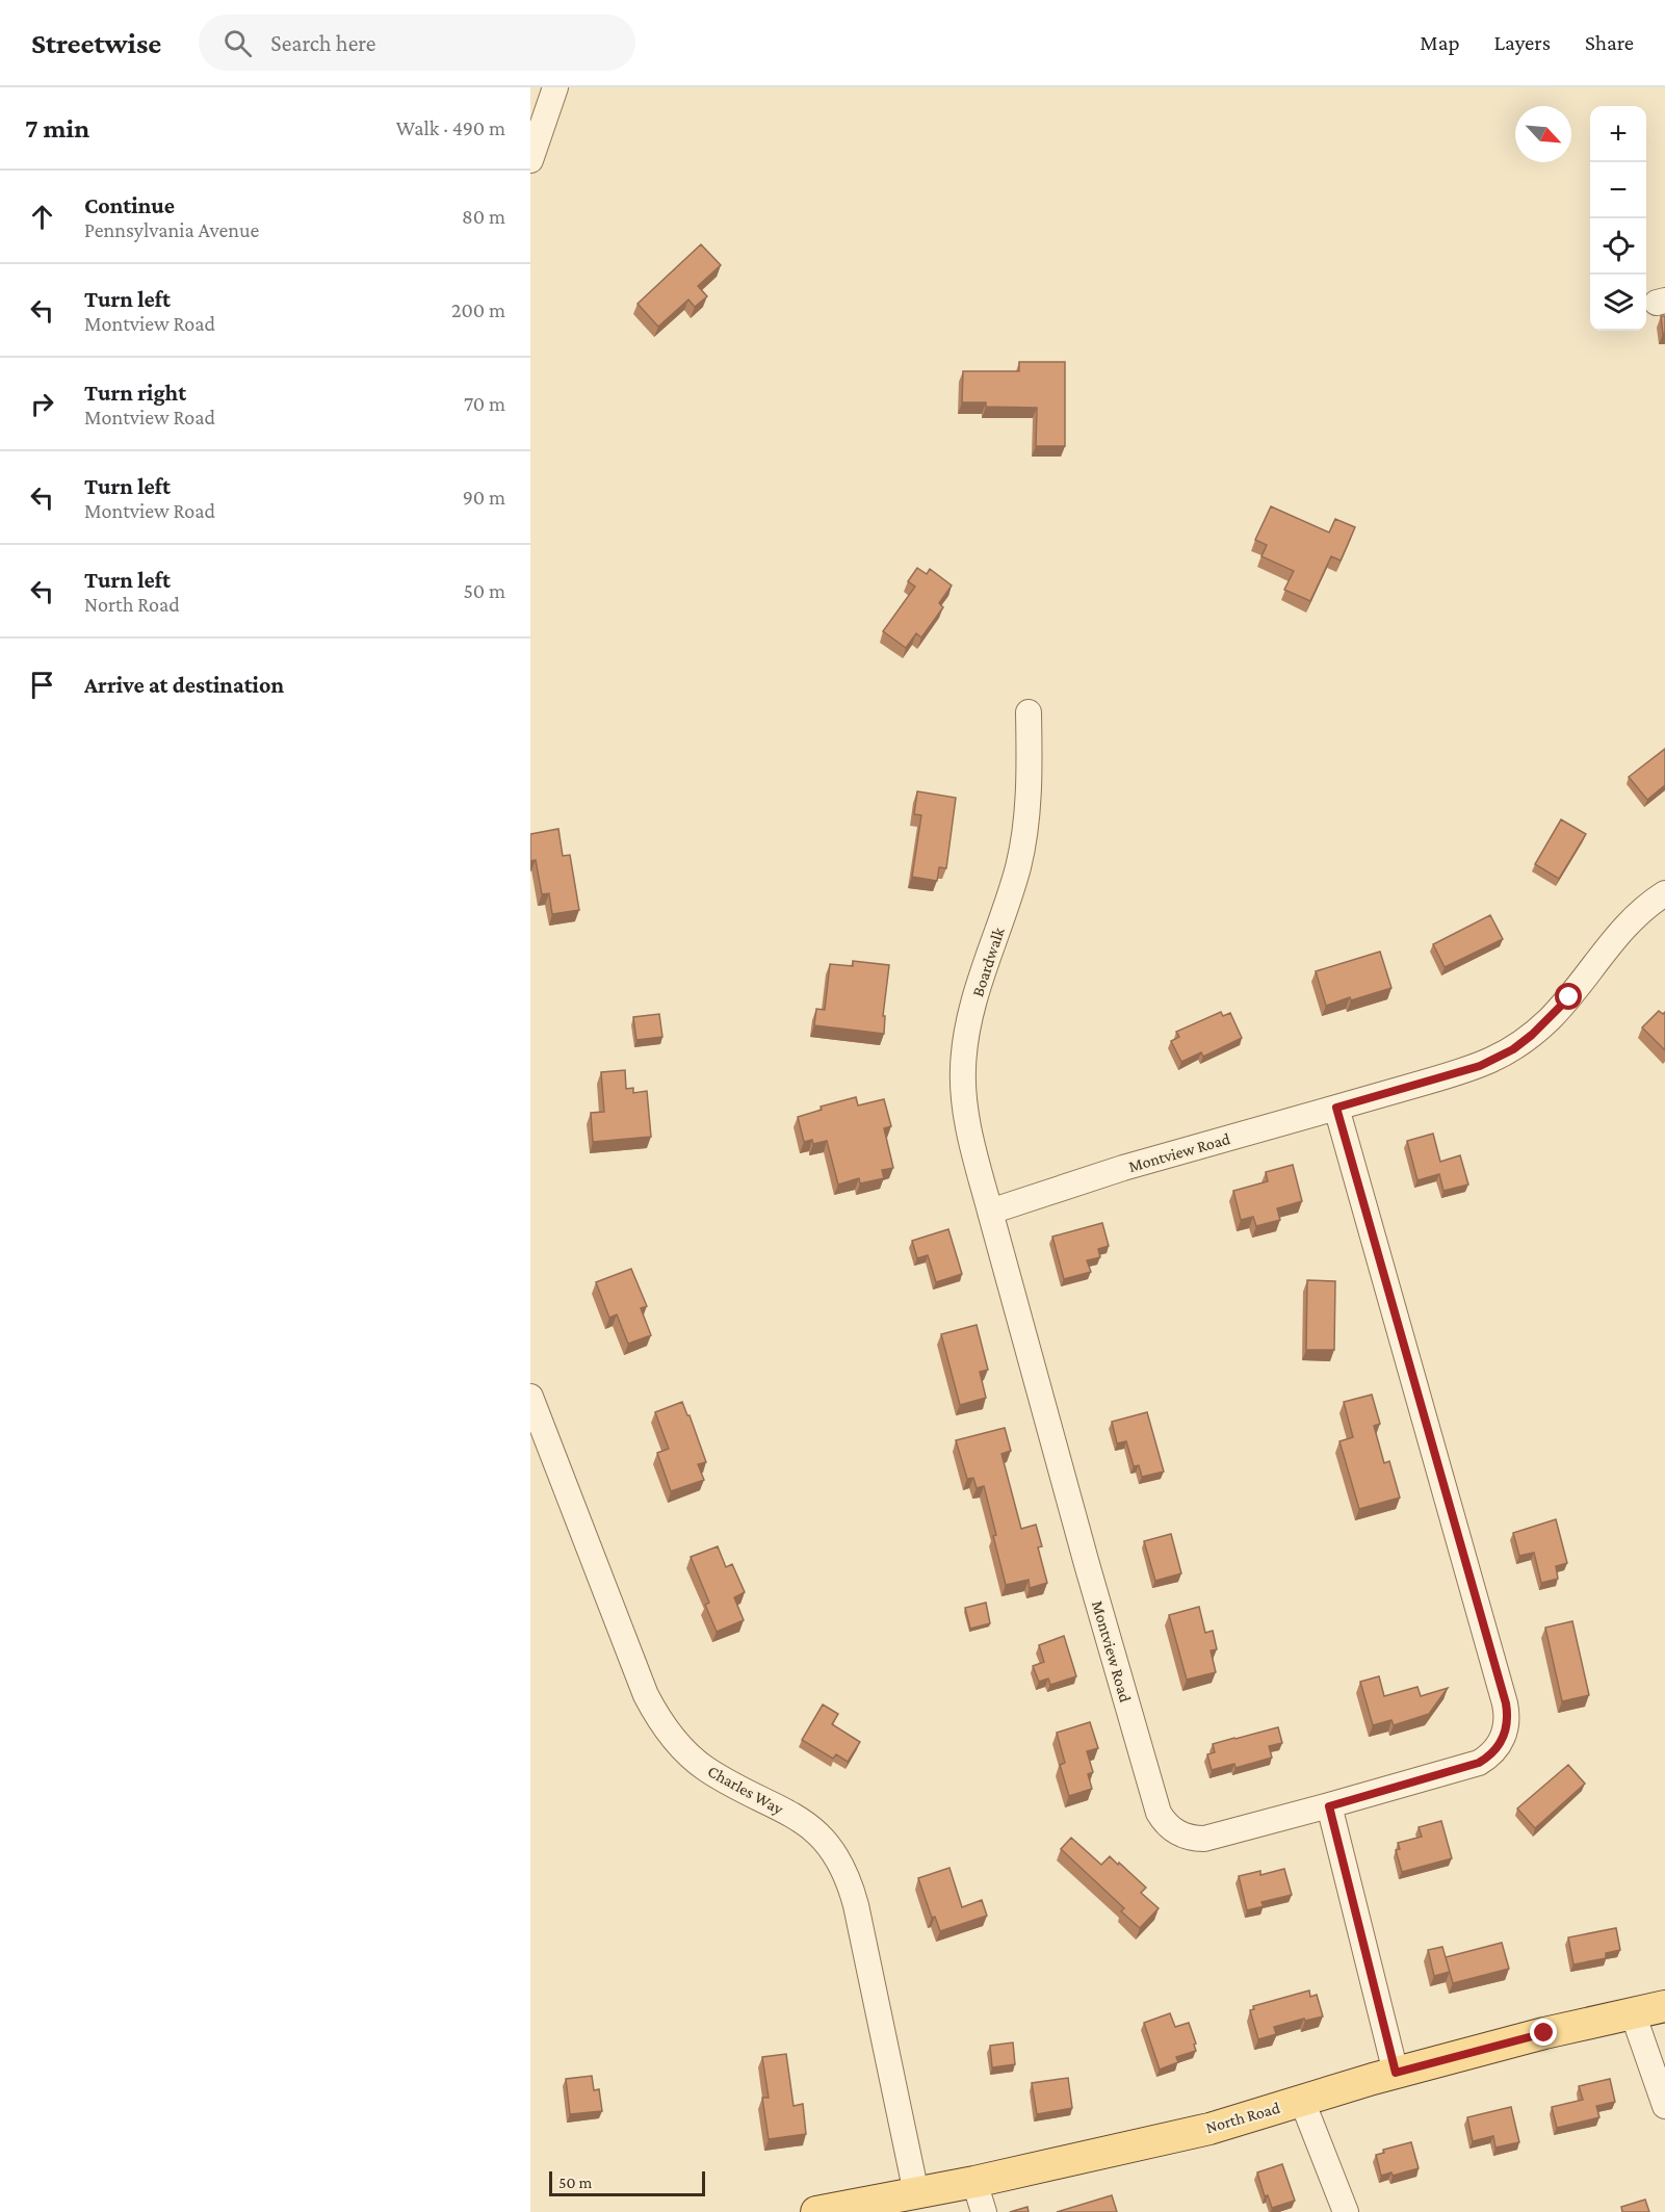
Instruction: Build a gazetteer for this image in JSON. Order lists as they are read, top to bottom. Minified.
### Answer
{"streets":{"main road":["North Road"],"street":["Boardwalk","Montview Road","Charles Way"]},"crossings":[["Boardwalk","Montview Road"],["Charles Way","North Road"]],"scale_bar":"50 m","north":"bottom right","page":{"header":"Streetwise","search":"Search here","nav":["Map","Layers","Share"],"heading":["7 min","Walk · 490 m"],"map_buttons":["+","−"],"list":[["Continue","Pennsylvania Avenue","80 m"],["Turn left","Montview Road","200 m"],["Turn right","Montview Road","70 m"],["Turn left","Montview Road","90 m"],["Turn left","North Road","50 m"],"Arrive at destination"],"scale":"50 m"}}
